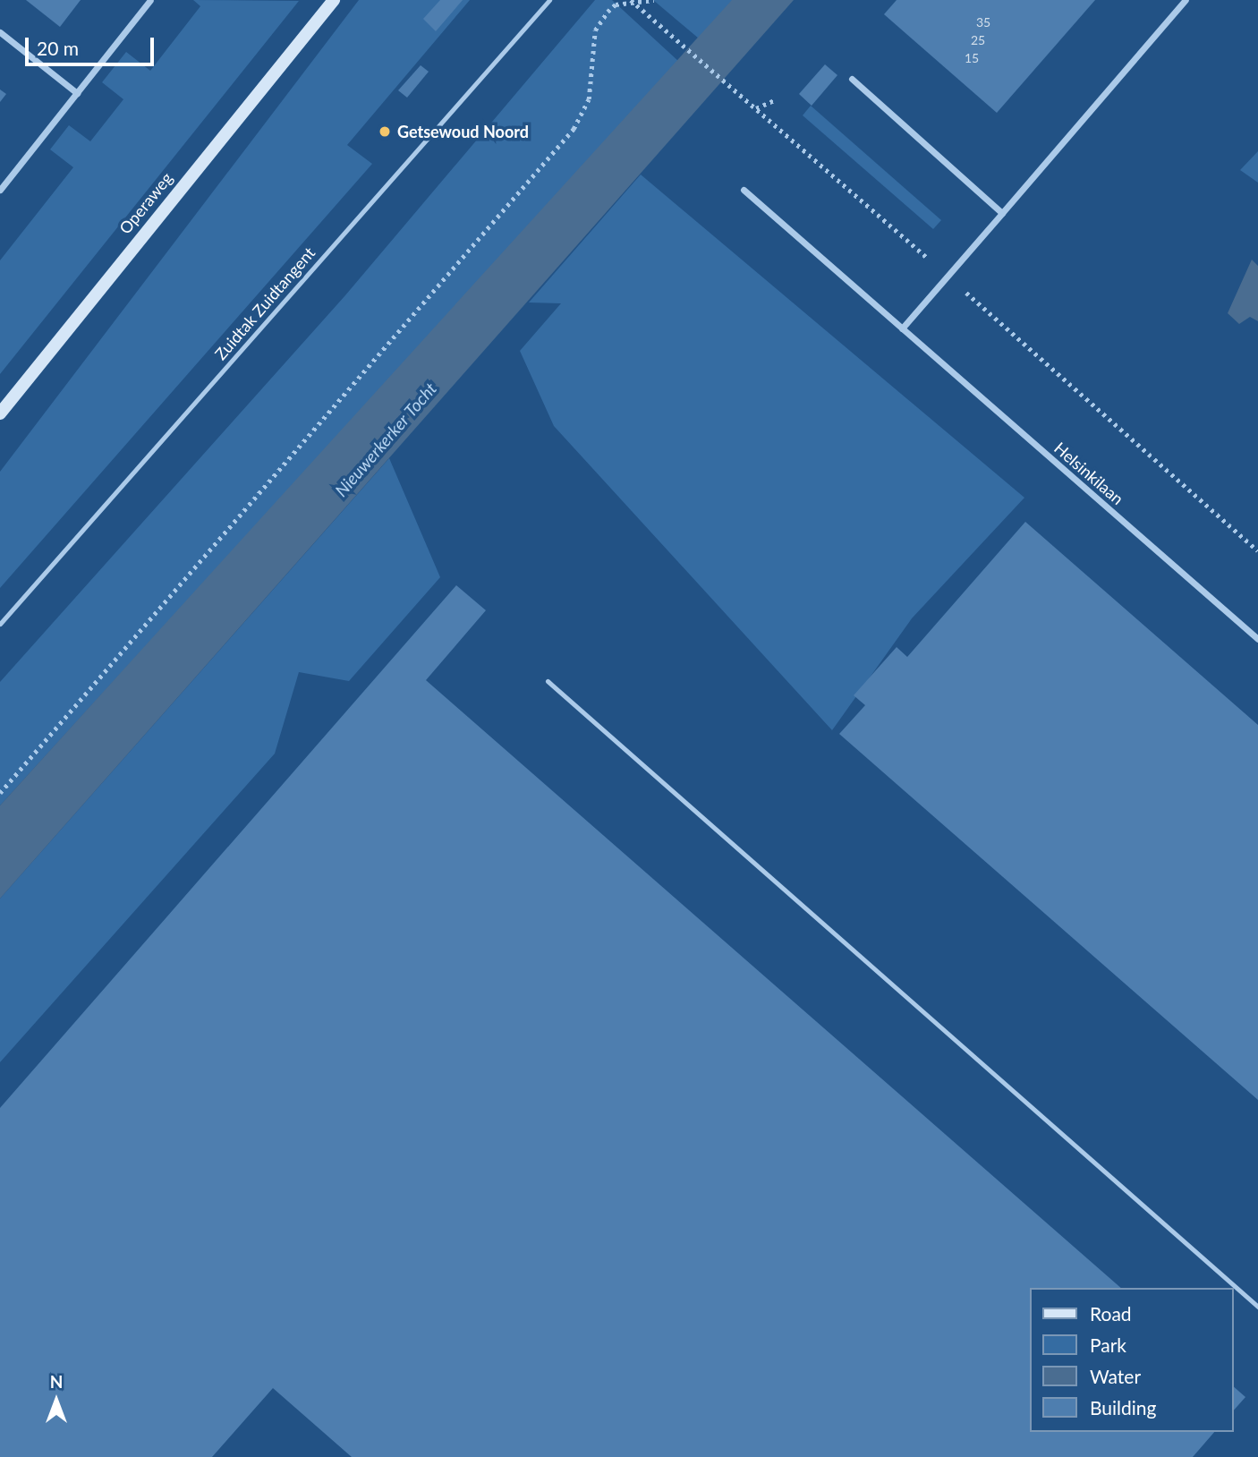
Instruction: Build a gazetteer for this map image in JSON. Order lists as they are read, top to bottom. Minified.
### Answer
{"streets":{"main road":["Operaweg"],"street":["Helsinkilaan"],"lane":["Zuidtak Zuidtangent"]},"water":["Nieuwerkerker Tocht"],"places":["Getsewoud Noord"],"house_numbers":["35","25","15"],"legend":["Road","Park","Water","Building"],"scale_bar":"20 m","north":"top"}
